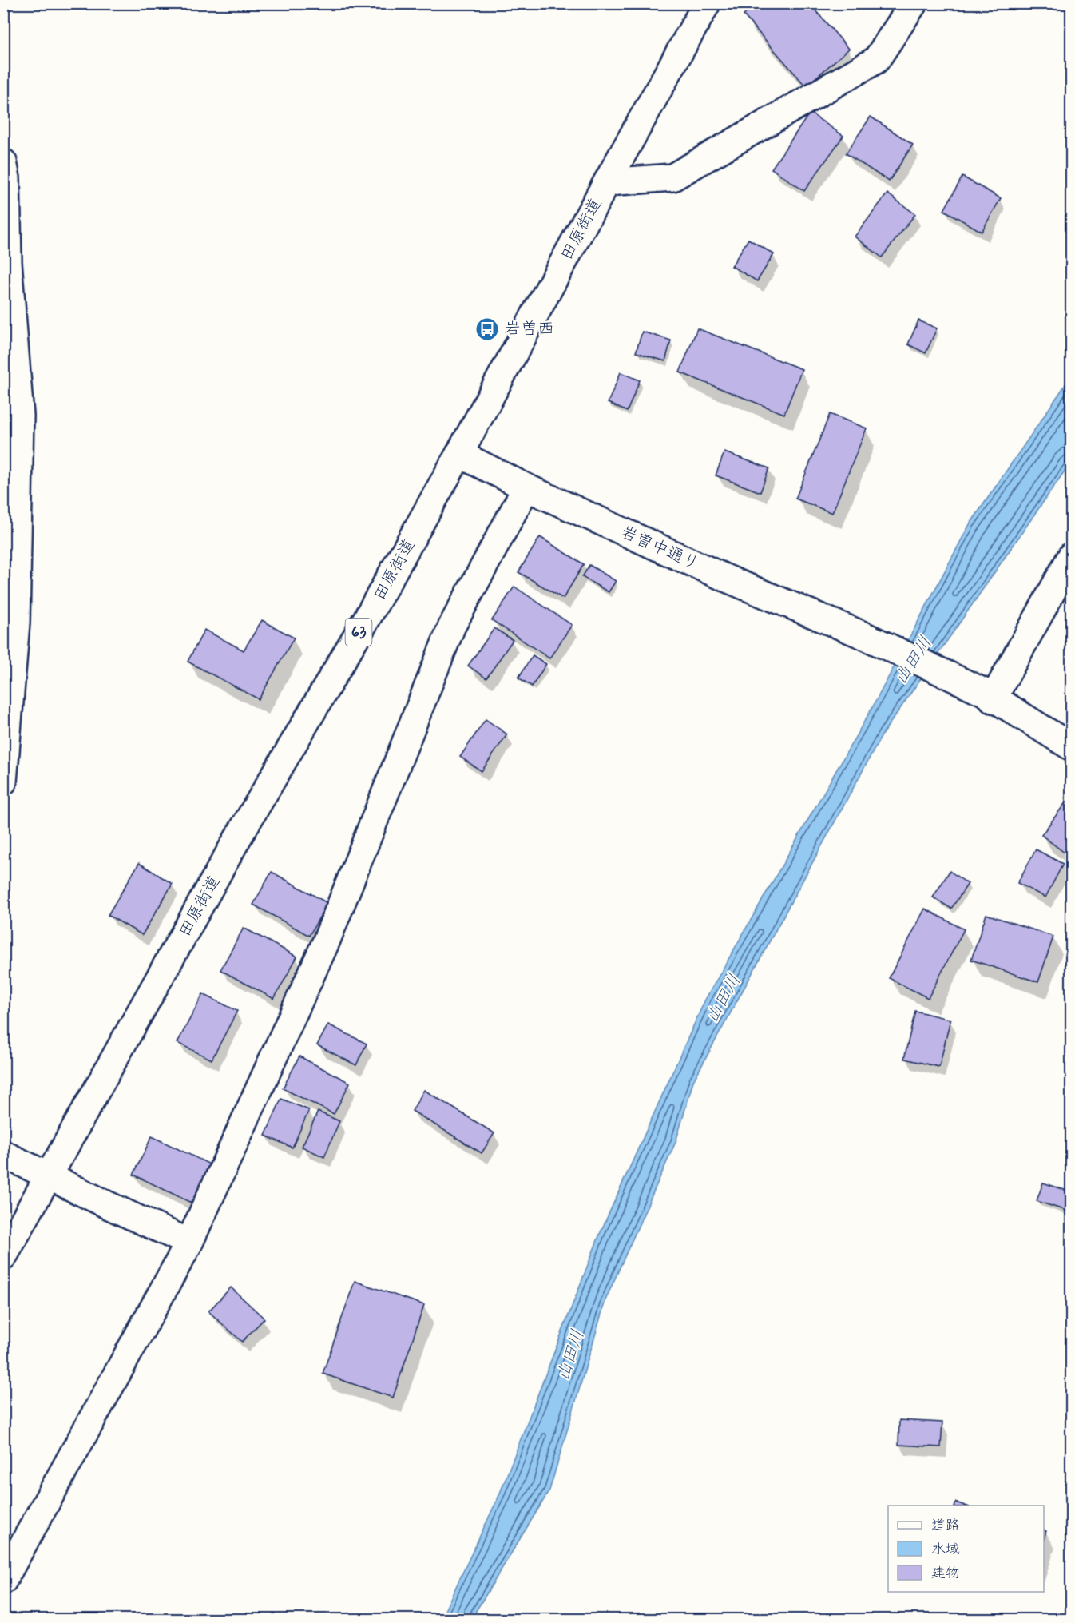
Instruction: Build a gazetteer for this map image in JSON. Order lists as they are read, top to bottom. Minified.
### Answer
{"streets":{"street":["田原街道","岩曽中通り","63"]},"crossings":[["田原街道","岩曽中通り"]],"water":["山田川"],"places":{"bus stop":["岩曽西"]},"legend":["道路","水域","建物"]}
